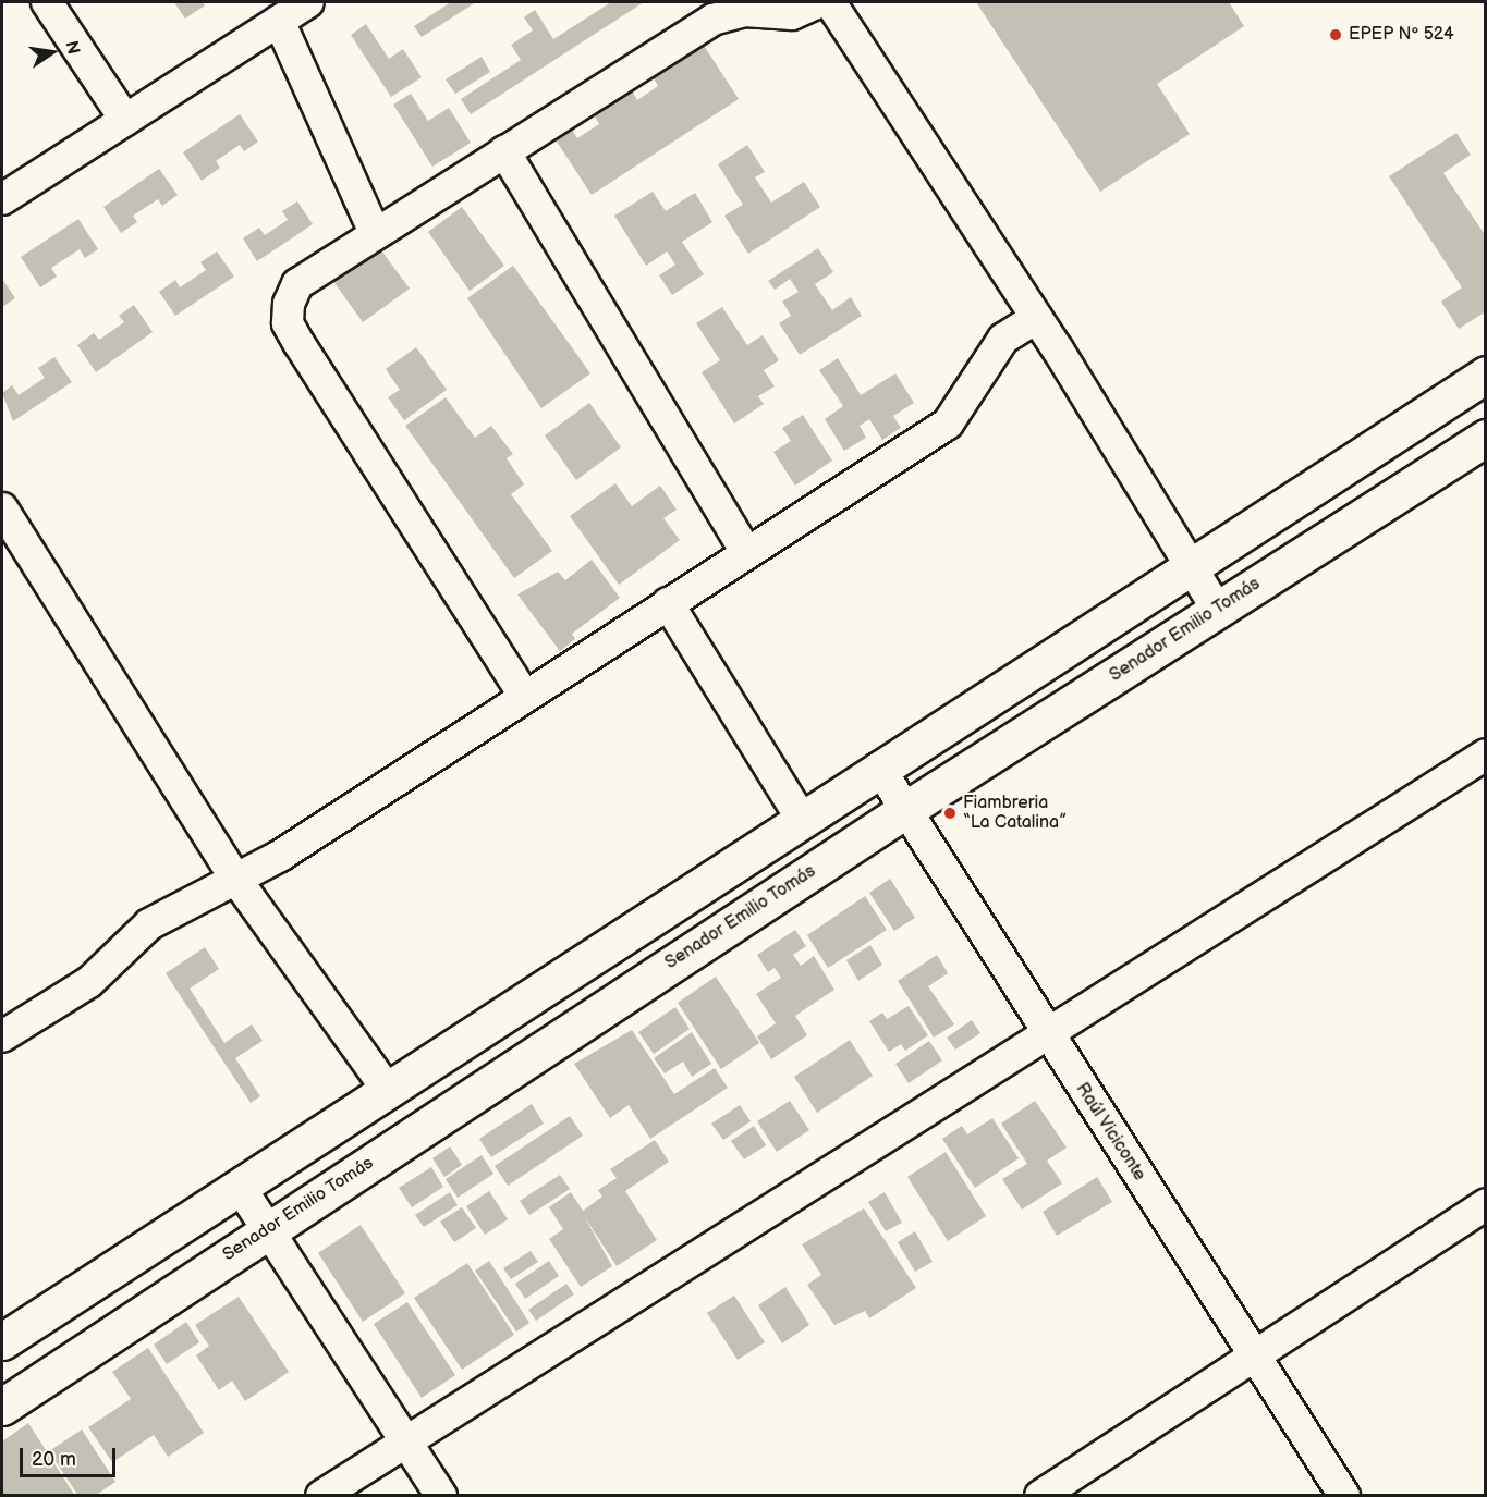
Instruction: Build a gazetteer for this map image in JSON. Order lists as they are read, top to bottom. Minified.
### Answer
{"streets":{"main road":["Senador Emilio Tomás"],"street":["Raúl Viciconte"]},"crossings":[["Senador Emilio Tomás","Raúl Viciconte"]],"places":["EPEP Nº 524","Fiambreria “La Catalina”"],"scale_bar":"20 m","north":"right"}
